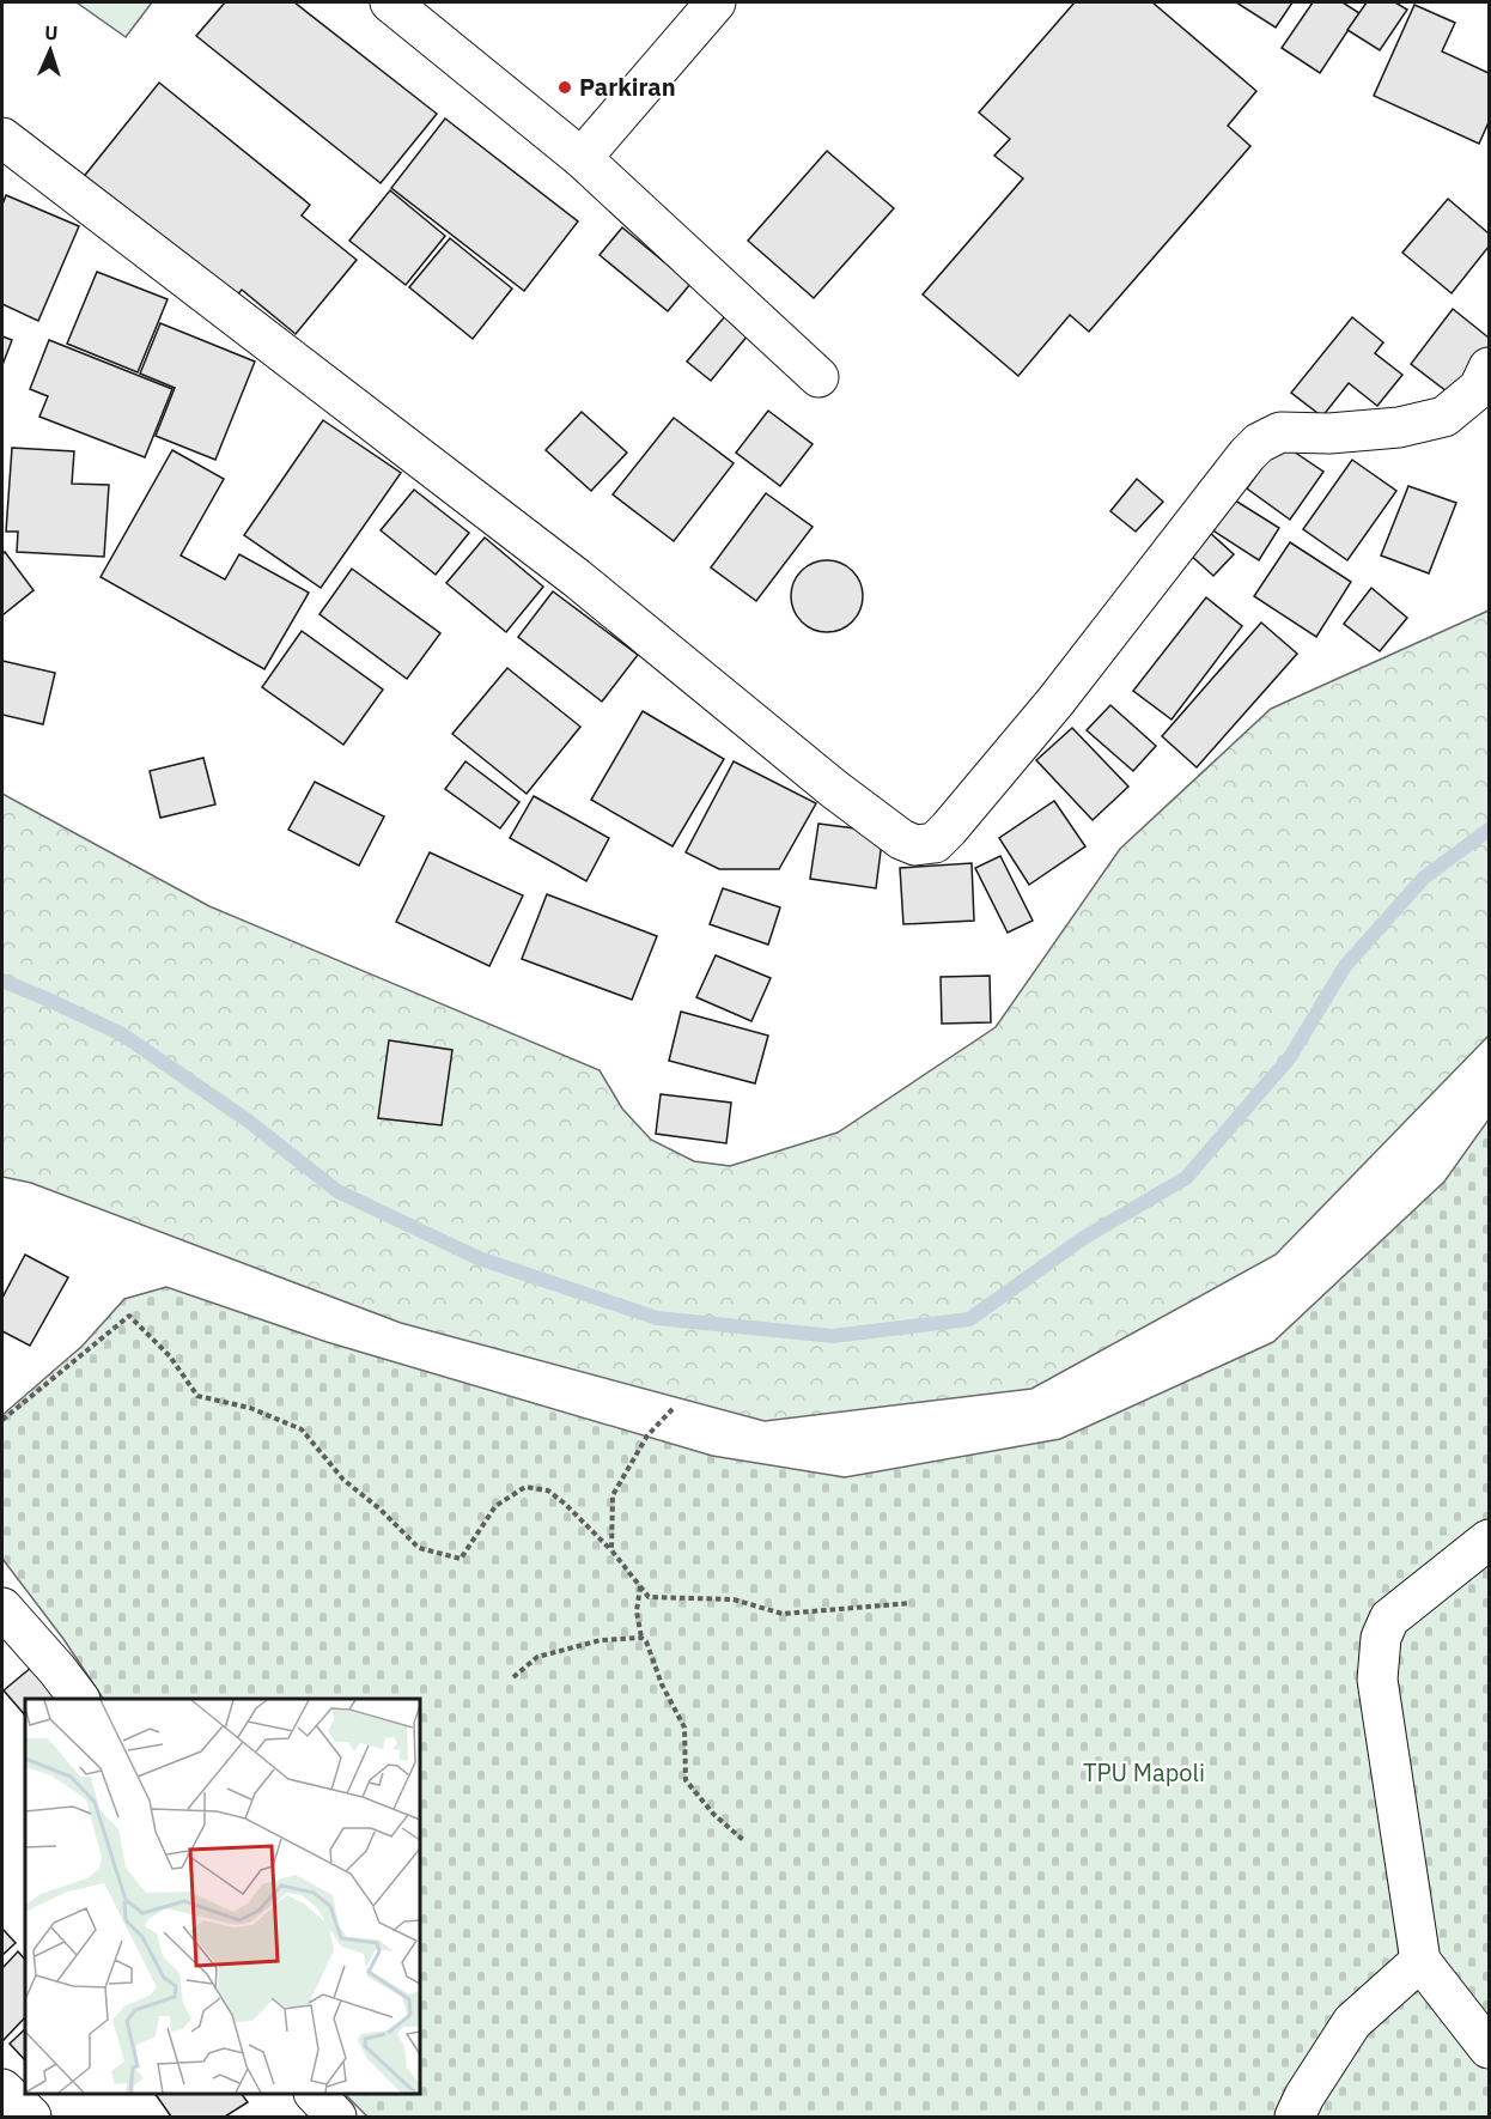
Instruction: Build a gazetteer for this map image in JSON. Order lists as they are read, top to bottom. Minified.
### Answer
{"parks":["TPU Mapoli"],"places":["Parkiran"],"north":"top"}
